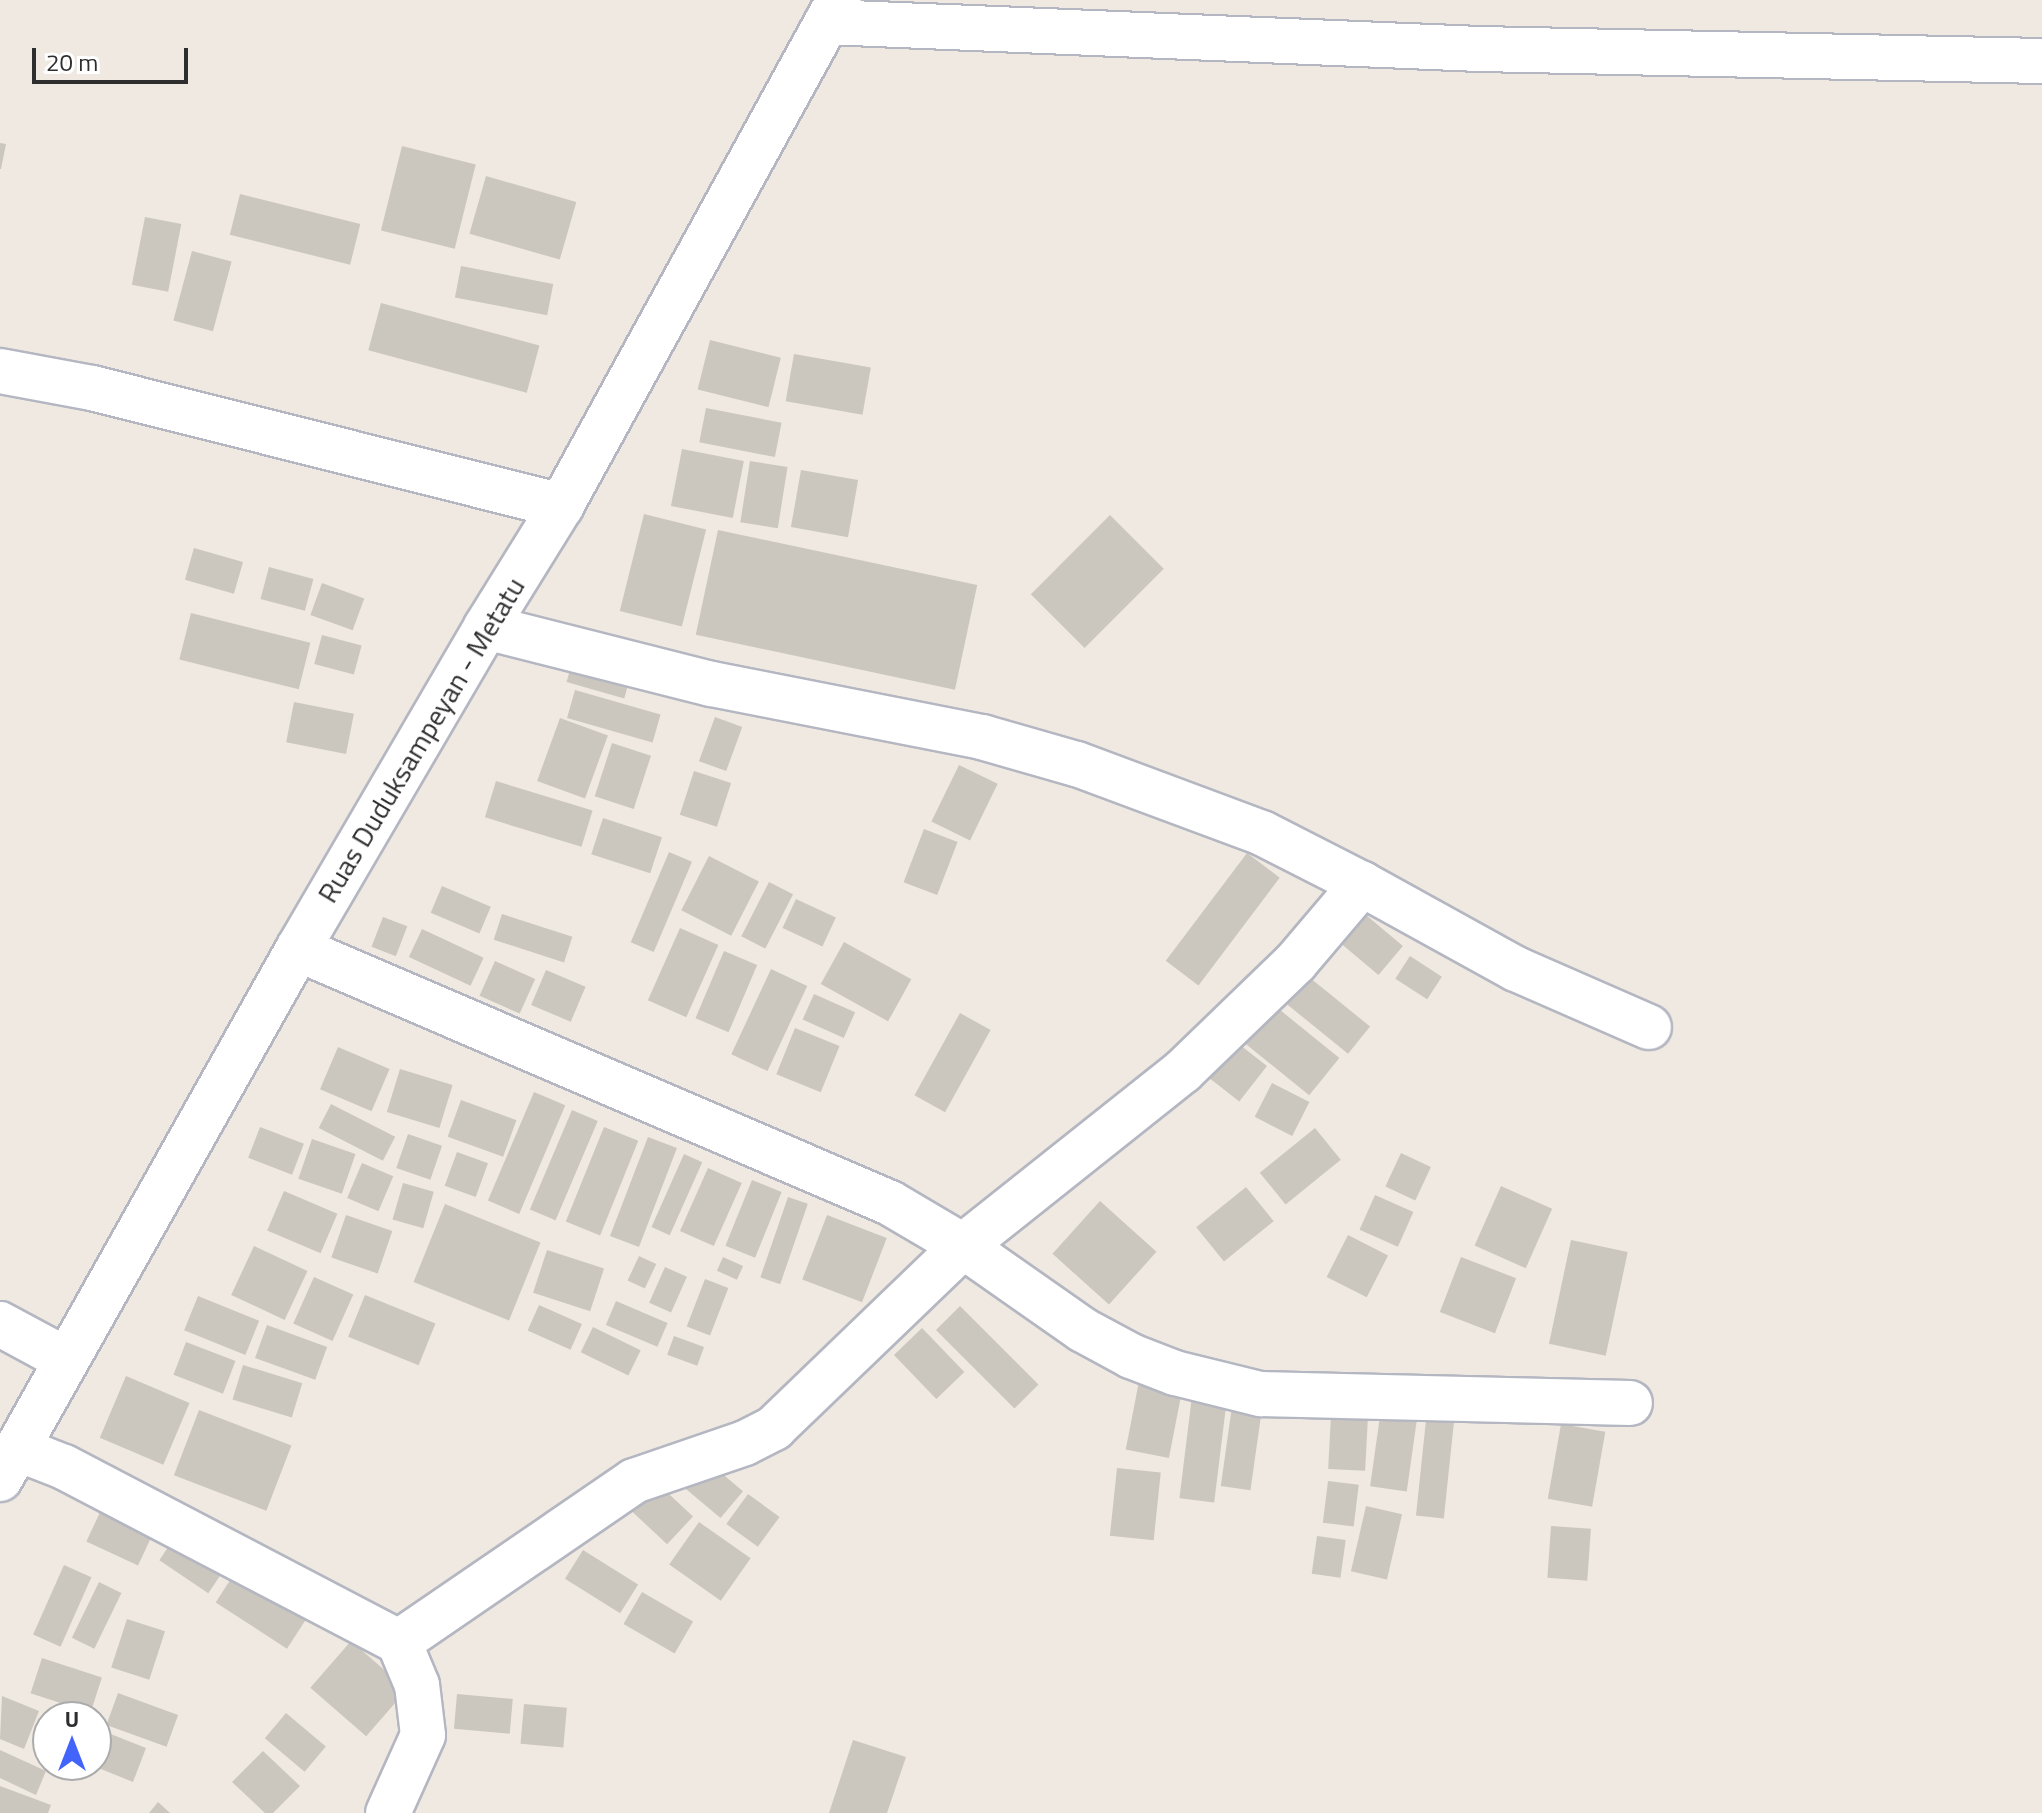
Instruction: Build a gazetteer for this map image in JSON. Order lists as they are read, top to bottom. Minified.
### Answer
{"streets":{"street":["Ruas Duduksampeyan - Metatu"]},"scale_bar":"20 m","north":"top"}
